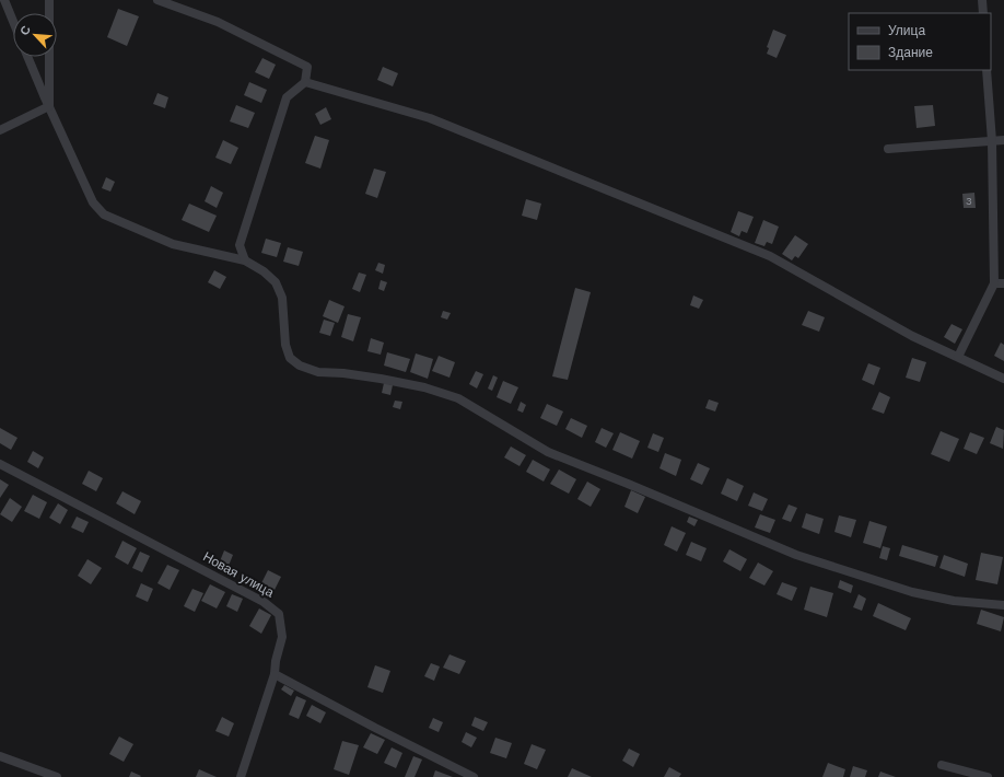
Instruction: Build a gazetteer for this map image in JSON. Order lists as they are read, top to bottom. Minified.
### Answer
{"streets":{"street":["Новая улица"]},"house_numbers":["3"],"legend":["Улица","Здание"],"north":"top left"}
